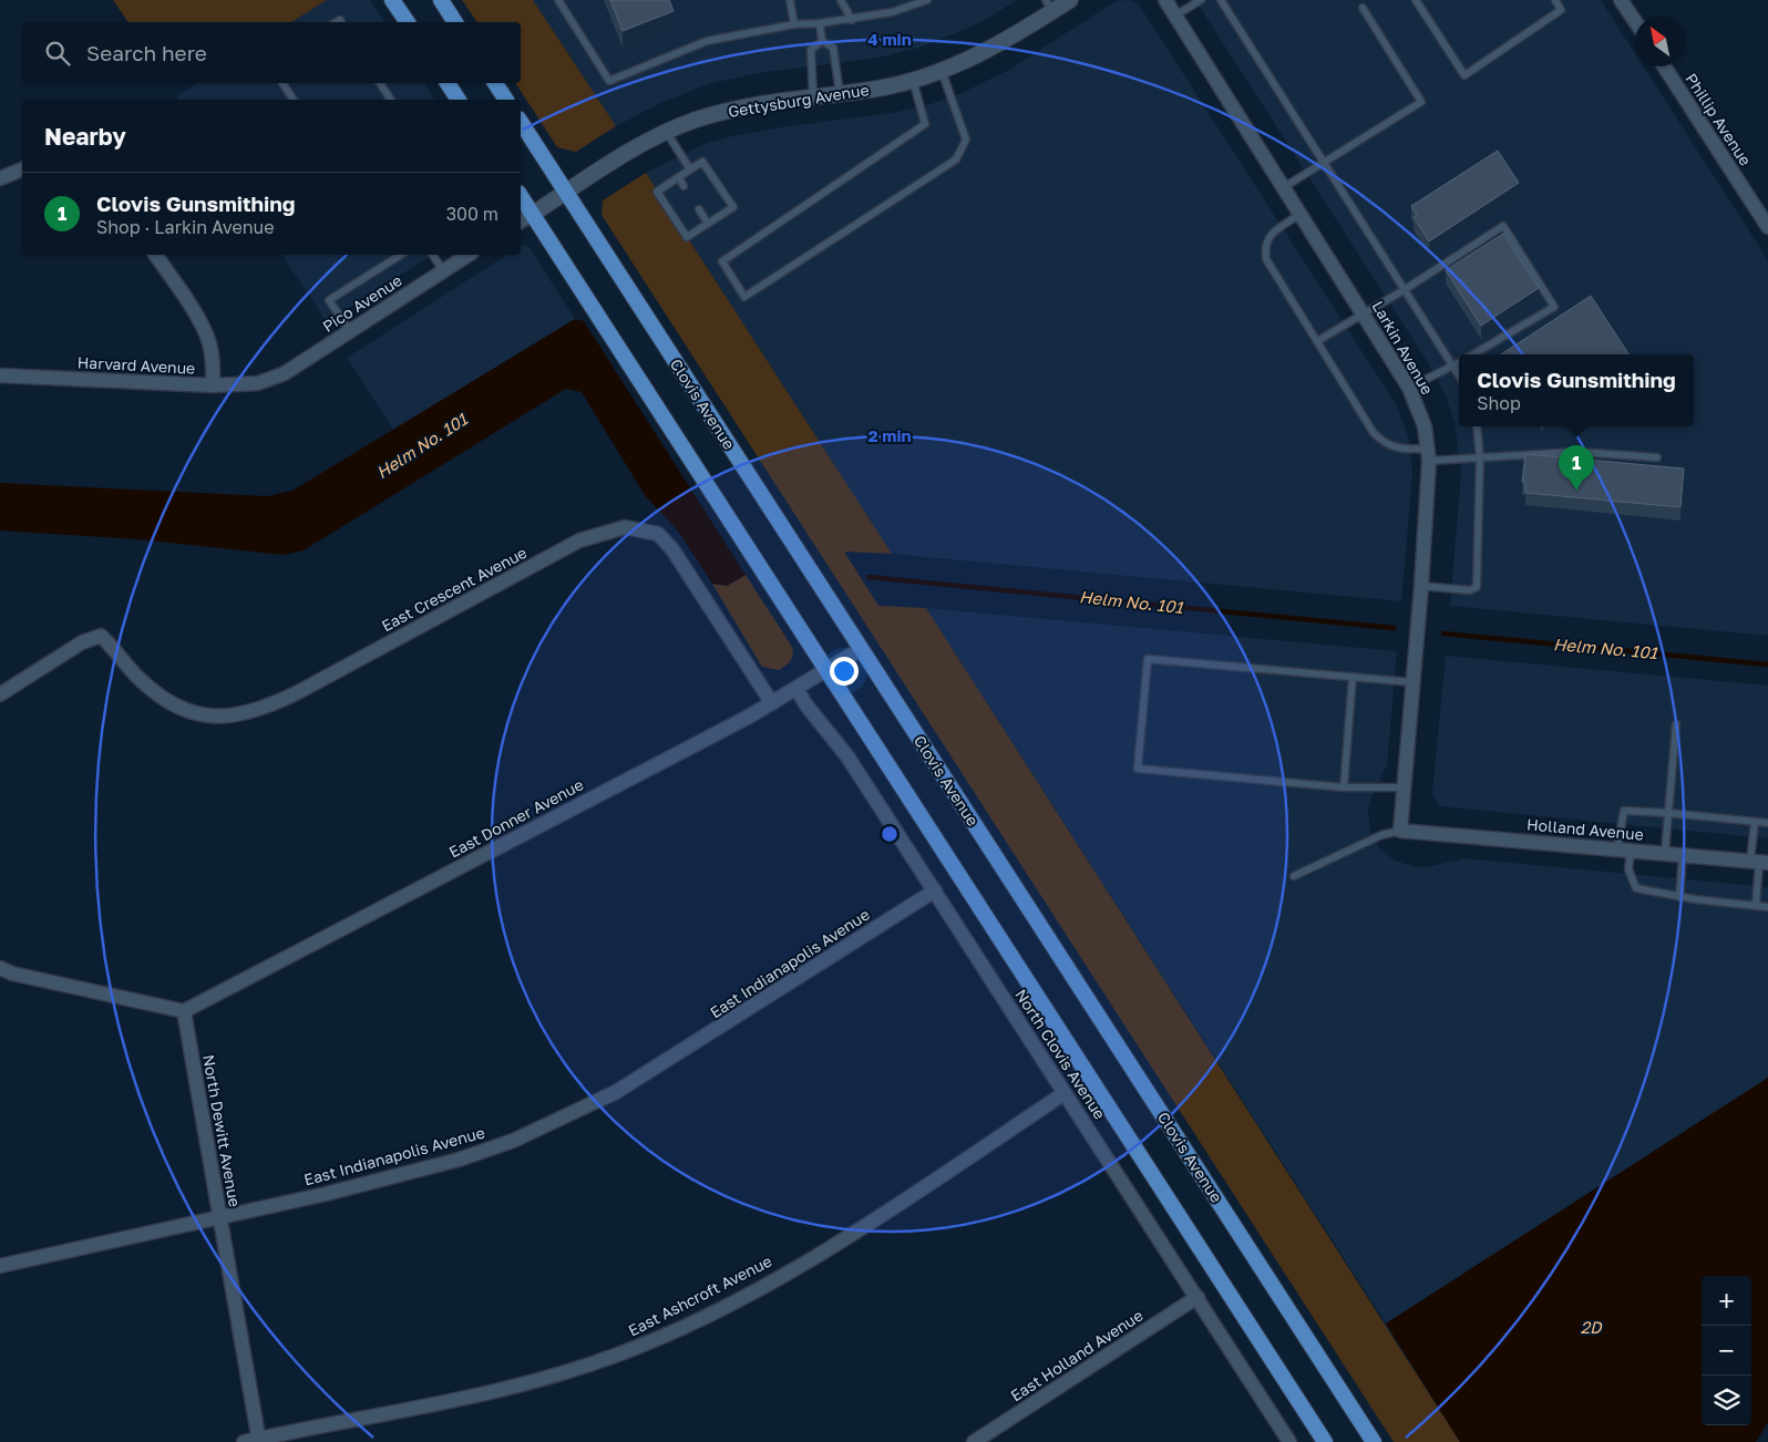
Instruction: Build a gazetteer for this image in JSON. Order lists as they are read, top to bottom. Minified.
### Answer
{"streets":{"main road":["Clovis Avenue"],"street":["Gettysburg Avenue","Phillip Avenue","Pico Avenue","Larkin Avenue","Harvard Avenue","East Crescent Avenue","East Donner Avenue","Holland Avenue","East Indianapolis Avenue","North Clovis Avenue","North Dewitt Avenue","East Ashcroft Avenue","East Holland Avenue"]},"crossings":[["Gettysburg Avenue","Clovis Avenue"],["Pico Avenue","Harvard Avenue"],["Larkin Avenue","Holland Avenue"],["Clovis Avenue","East Donner Avenue"],["East Crescent Avenue","East Donner Avenue"],["East Donner Avenue","North Clovis Avenue"],["East Donner Avenue","North Dewitt Avenue"],["East Indianapolis Avenue","North Clovis Avenue"],["East Indianapolis Avenue","North Dewitt Avenue"],["North Clovis Avenue","East Ashcroft Avenue"],["North Clovis Avenue","East Holland Avenue"],["North Dewitt Avenue","East Ashcroft Avenue"]],"water":["Helm No. 101","2D"],"north":"top left","page":{"search":"Search here","heading":"Nearby","list":[{"mark":"1","name":"Clovis Gunsmithing","note":"Shop · Larkin Avenue","value":"300 m"}],"popup":["Clovis Gunsmithing","Shop"],"pins":"1","map_buttons":["+","−"]},"rings":["4 min","2 min"]}
